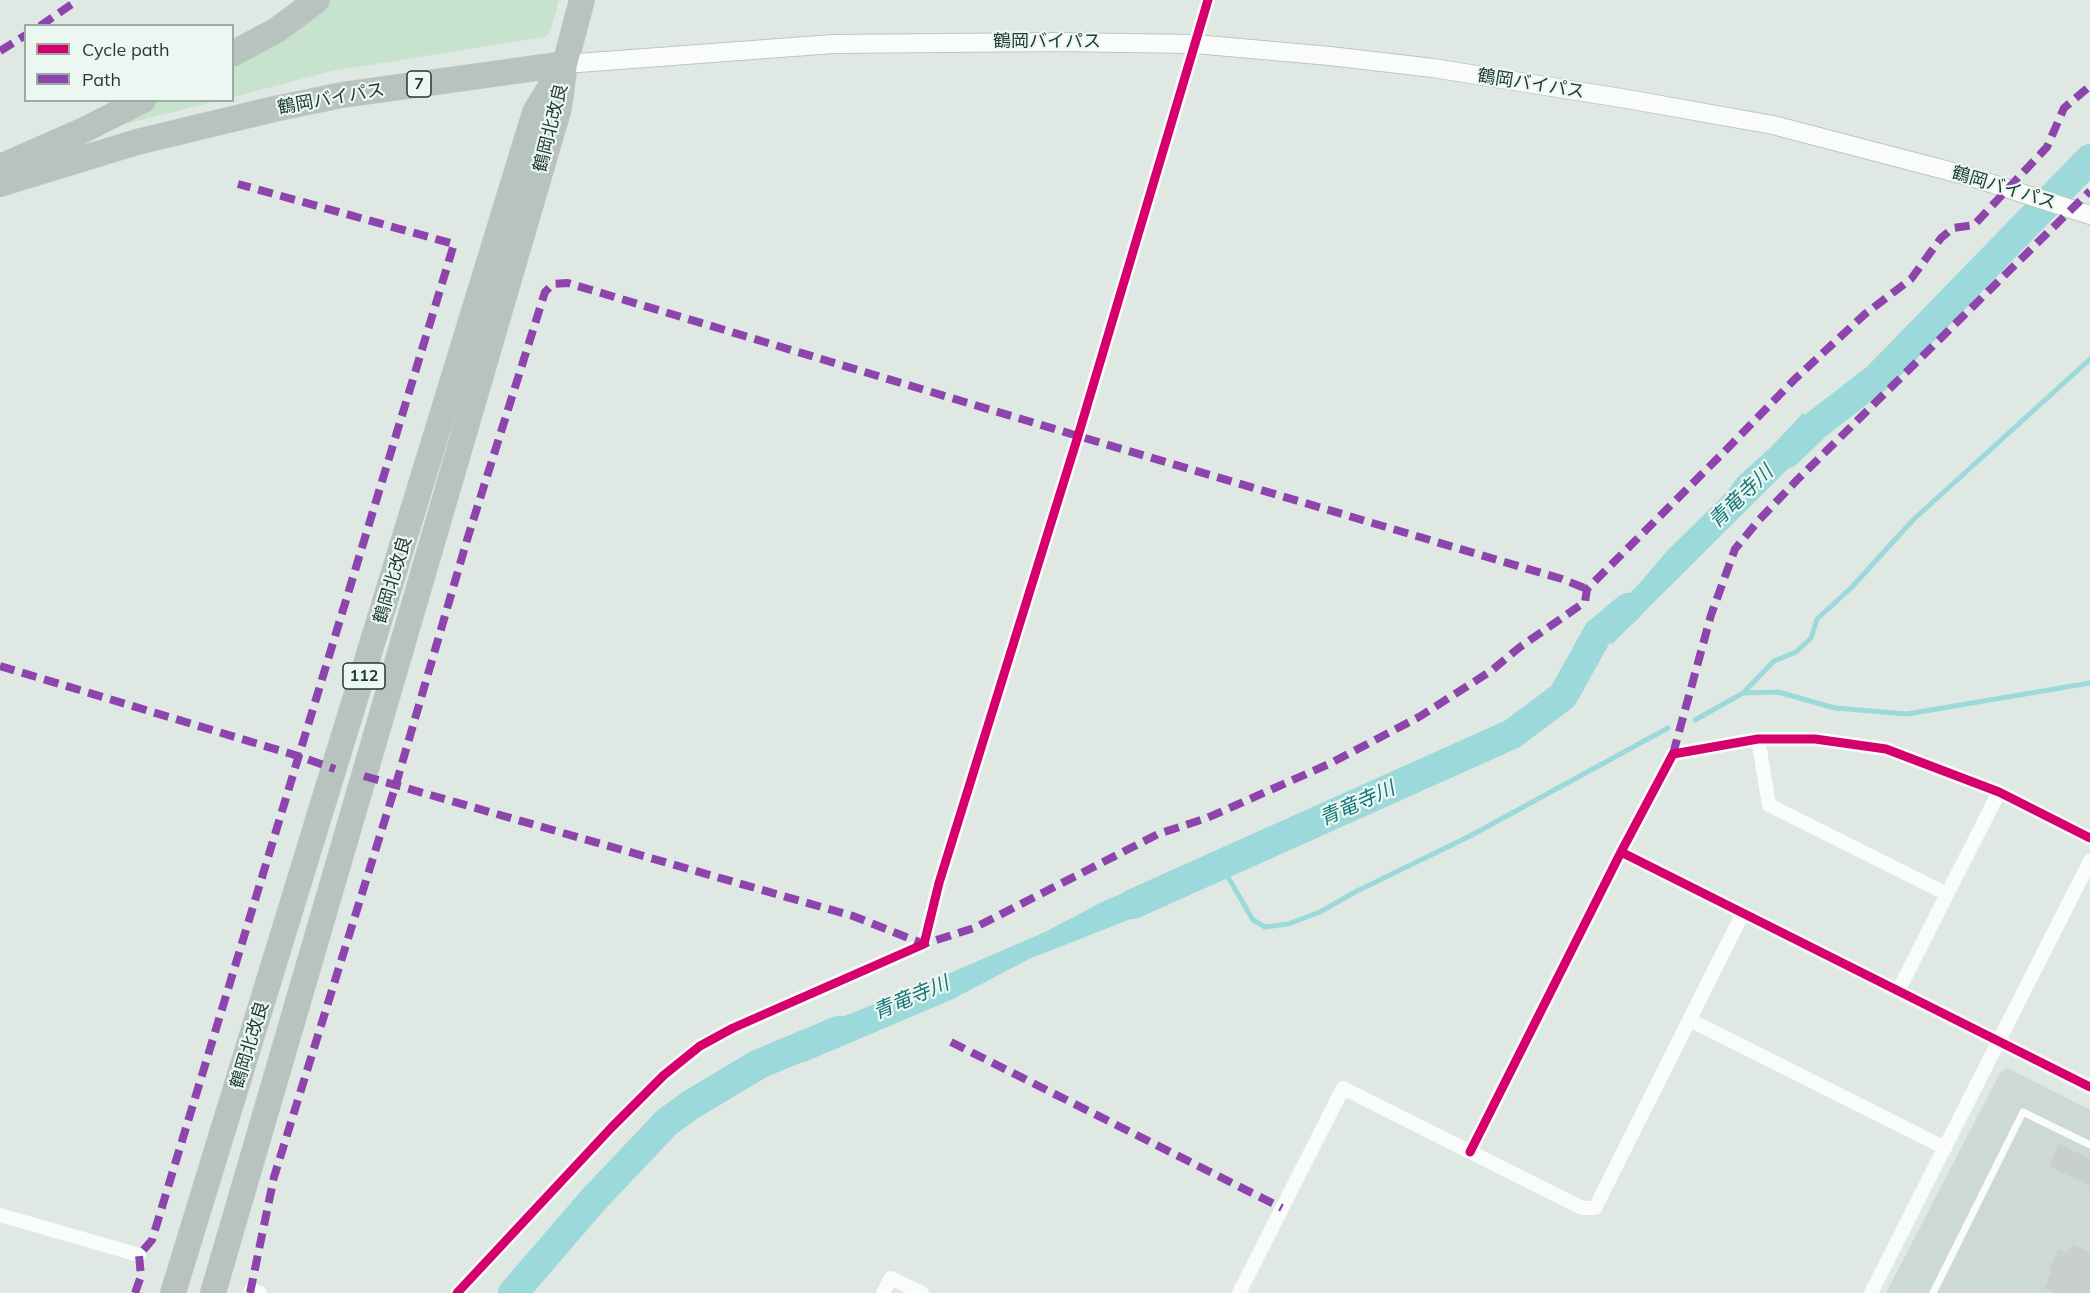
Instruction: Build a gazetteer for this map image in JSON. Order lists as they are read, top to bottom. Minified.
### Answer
{"streets":{"highway":["鶴岡バイパス","7","鶴岡北改良","112"]},"crossings":[["鶴岡バイパス","鶴岡北改良"]],"water":["青竜寺川"],"legend":["Cycle path","Path"]}
